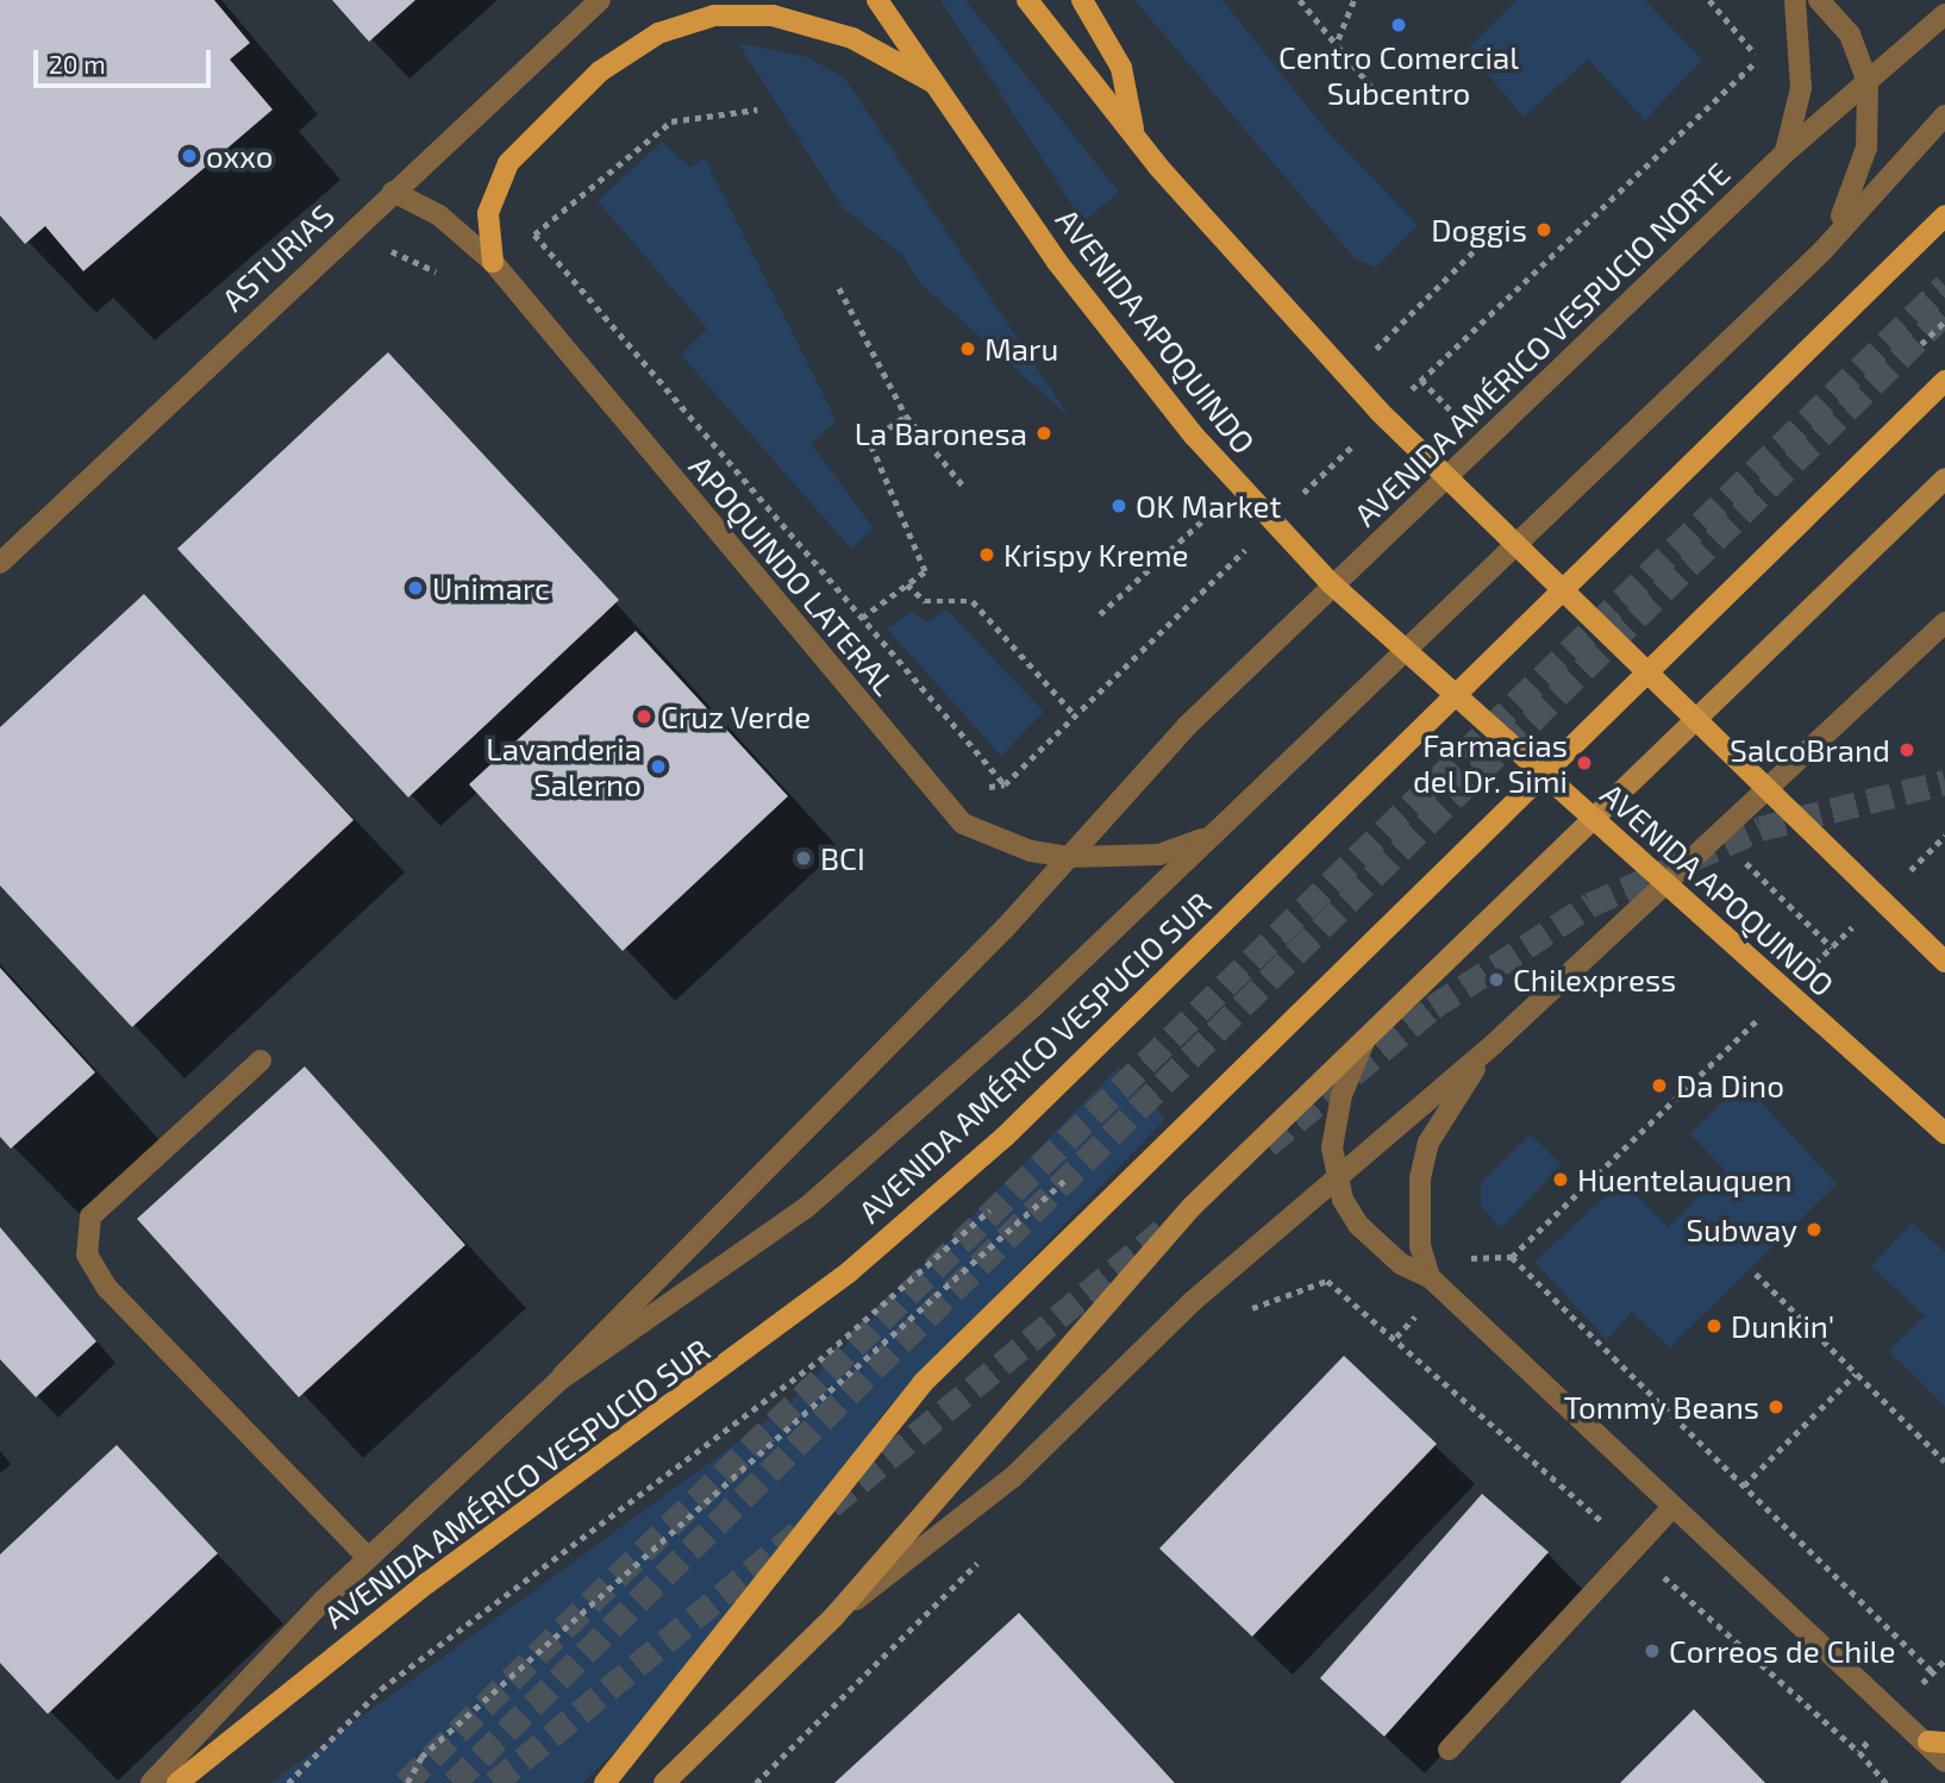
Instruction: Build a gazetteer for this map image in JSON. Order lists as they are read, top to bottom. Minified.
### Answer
{"streets":{"main road":["AVENIDA APOQUINDO","AVENIDA AMÉRICO VESPUCIO SUR"],"street":["ASTURIAS","AVENIDA AMÉRICO VESPUCIO NORTE","APOQUINDO LATERAL"]},"crossings":[["ASTURIAS","APOQUINDO LATERAL"],["AVENIDA AMÉRICO VESPUCIO NORTE","AVENIDA AMÉRICO VESPUCIO SUR"],["APOQUINDO LATERAL","AVENIDA AMÉRICO VESPUCIO SUR"]],"places":["Centro Comercial Subcentro","oxxo","Doggis","Maru","La Baronesa","OK Market","Krispy Kreme","Unimarc","Cruz Verde","SalcoBrand","Farmacias del Dr. Simi","Lavanderia Salerno","BCI","Chilexpress","Da Dino","Huentelauquen","Subway","Dunkin'","Tommy Beans","Correos de Chile"],"scale_bar":"20 m"}
